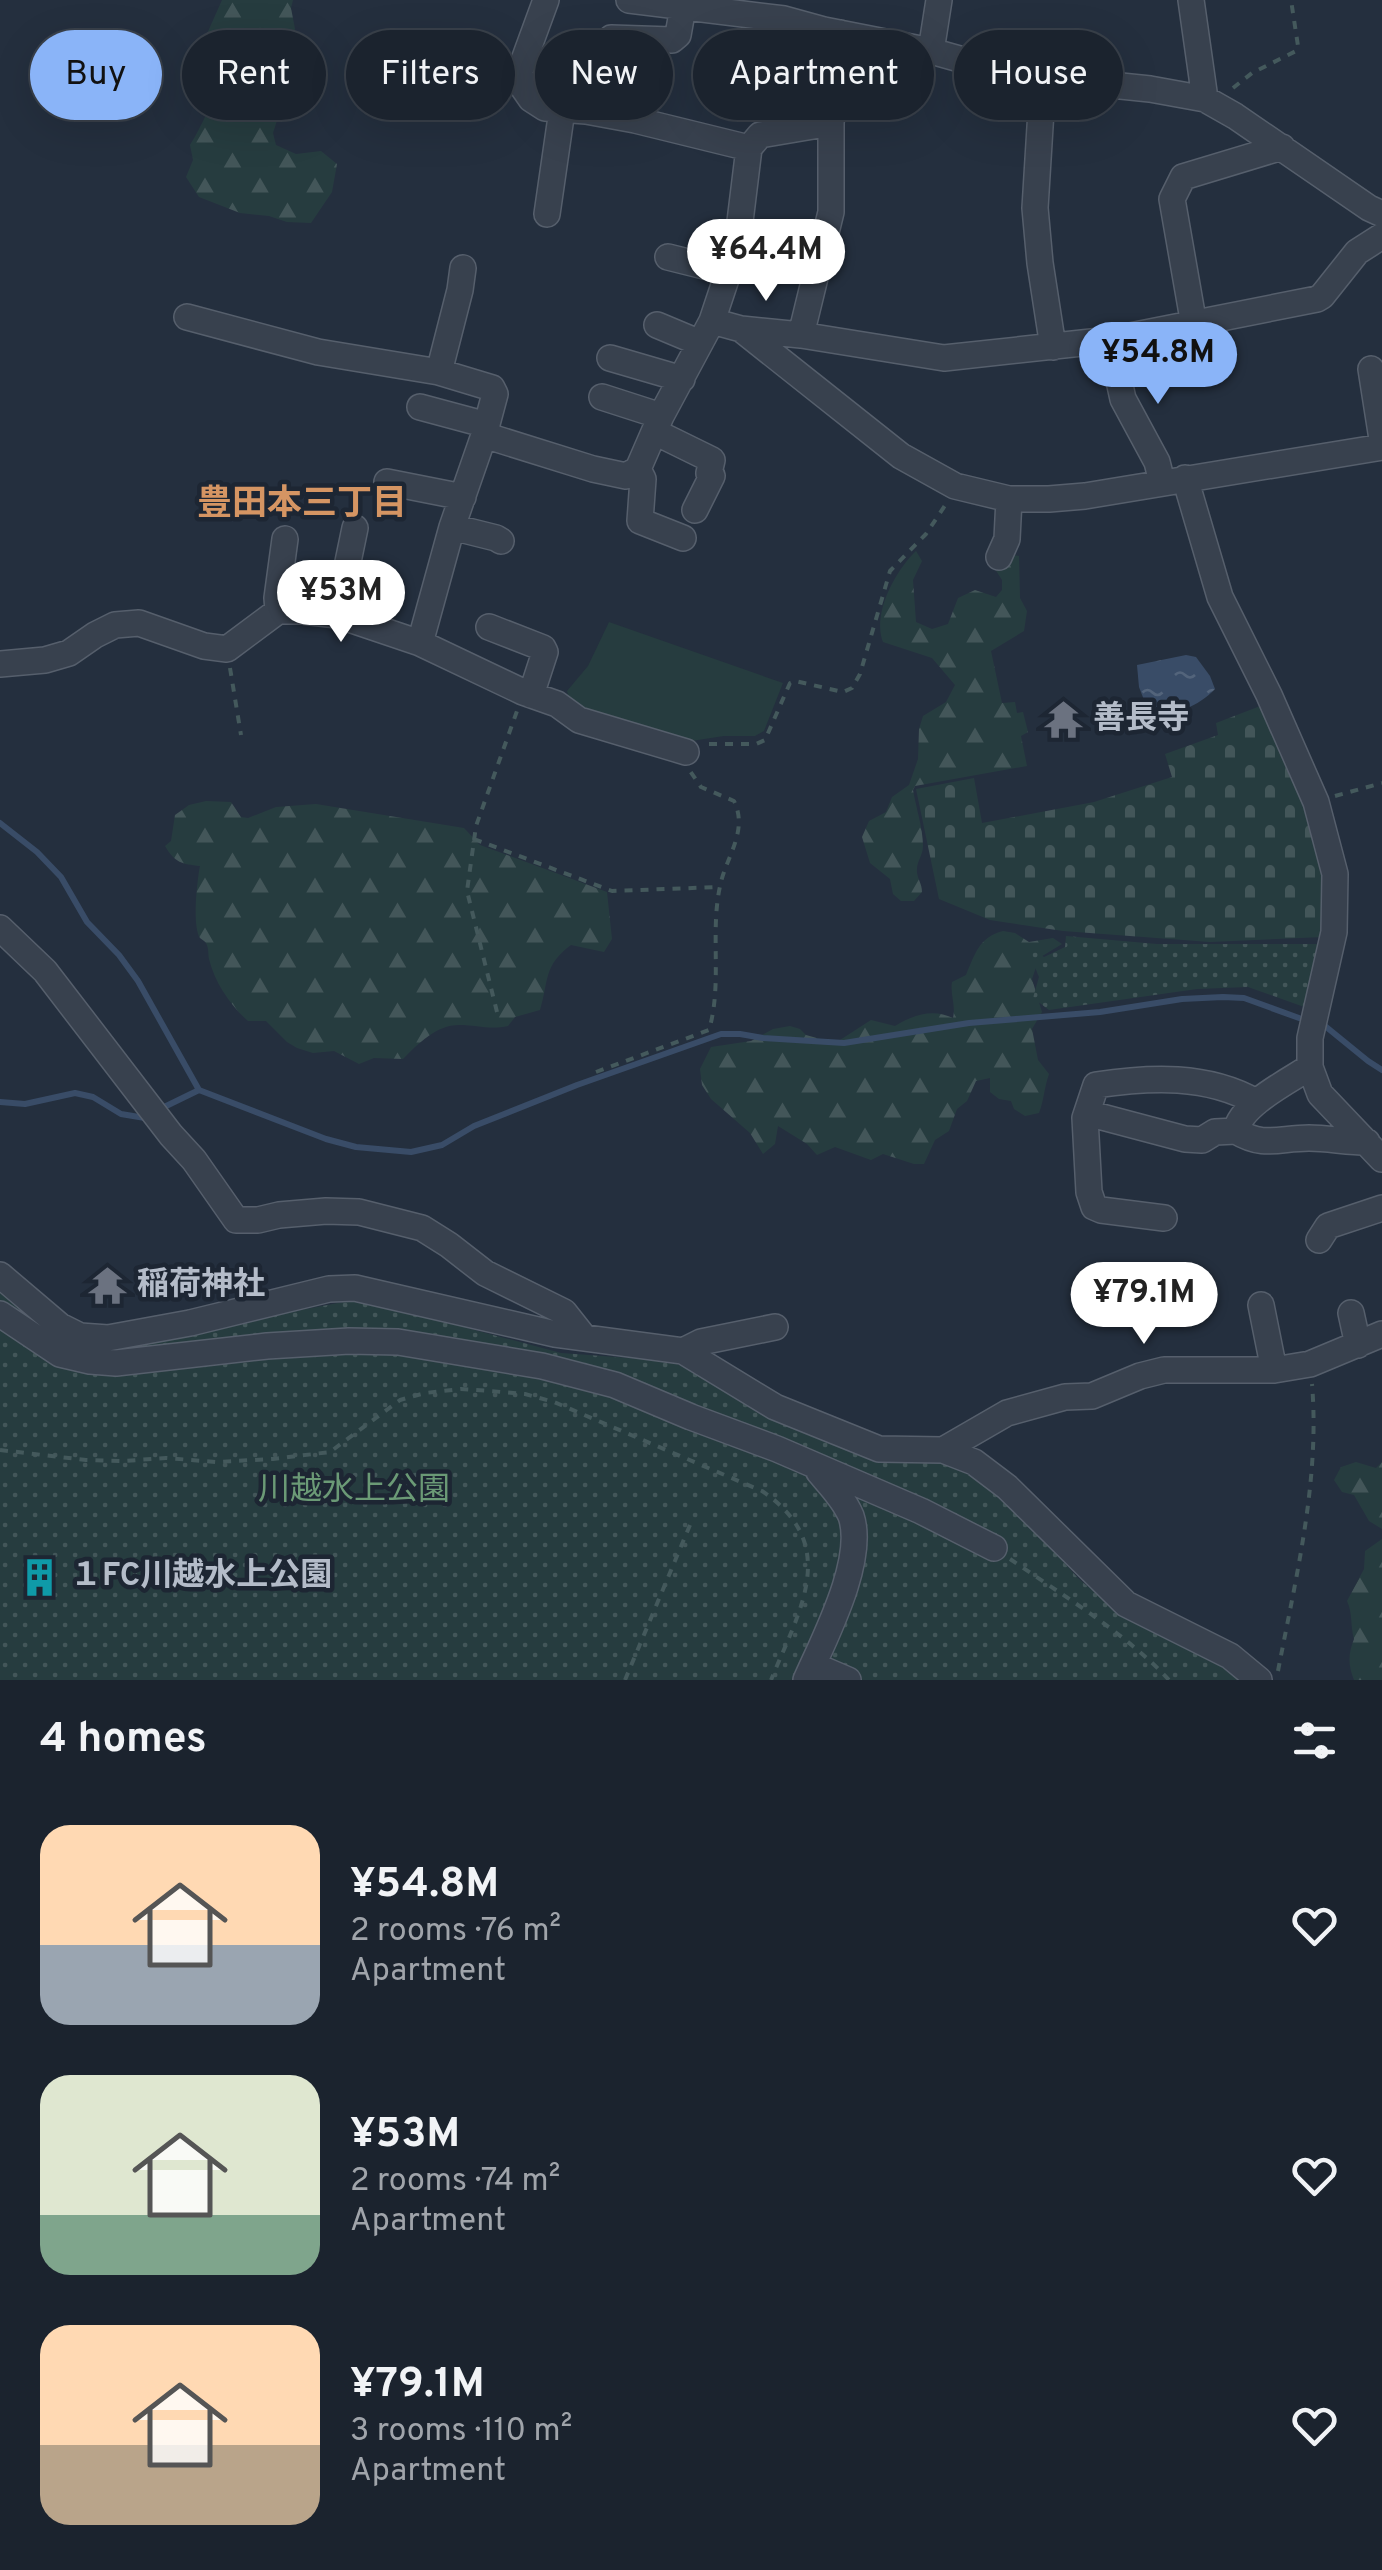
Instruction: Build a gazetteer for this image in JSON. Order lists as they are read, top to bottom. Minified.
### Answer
{"districts":["豊田本三丁目"],"parks":["川越水上公園"],"places":{"temple":["善長寺","稲荷神社"],"building":["１FC川越水上公園"]},"page":{"chip":["Buy","Rent","Filters","New","Apartment","House"],"price":["¥64.4M","¥54.8M","¥53M","¥79.1M"],"heading":"4 homes","list":[{"name":"¥54.8M","note":"2 rooms · 76 m² · Apartment"},{"name":"¥53M","note":"2 rooms · 74 m² · Apartment"},{"name":"¥79.1M","note":"3 rooms · 110 m² · Apartment"}]}}
